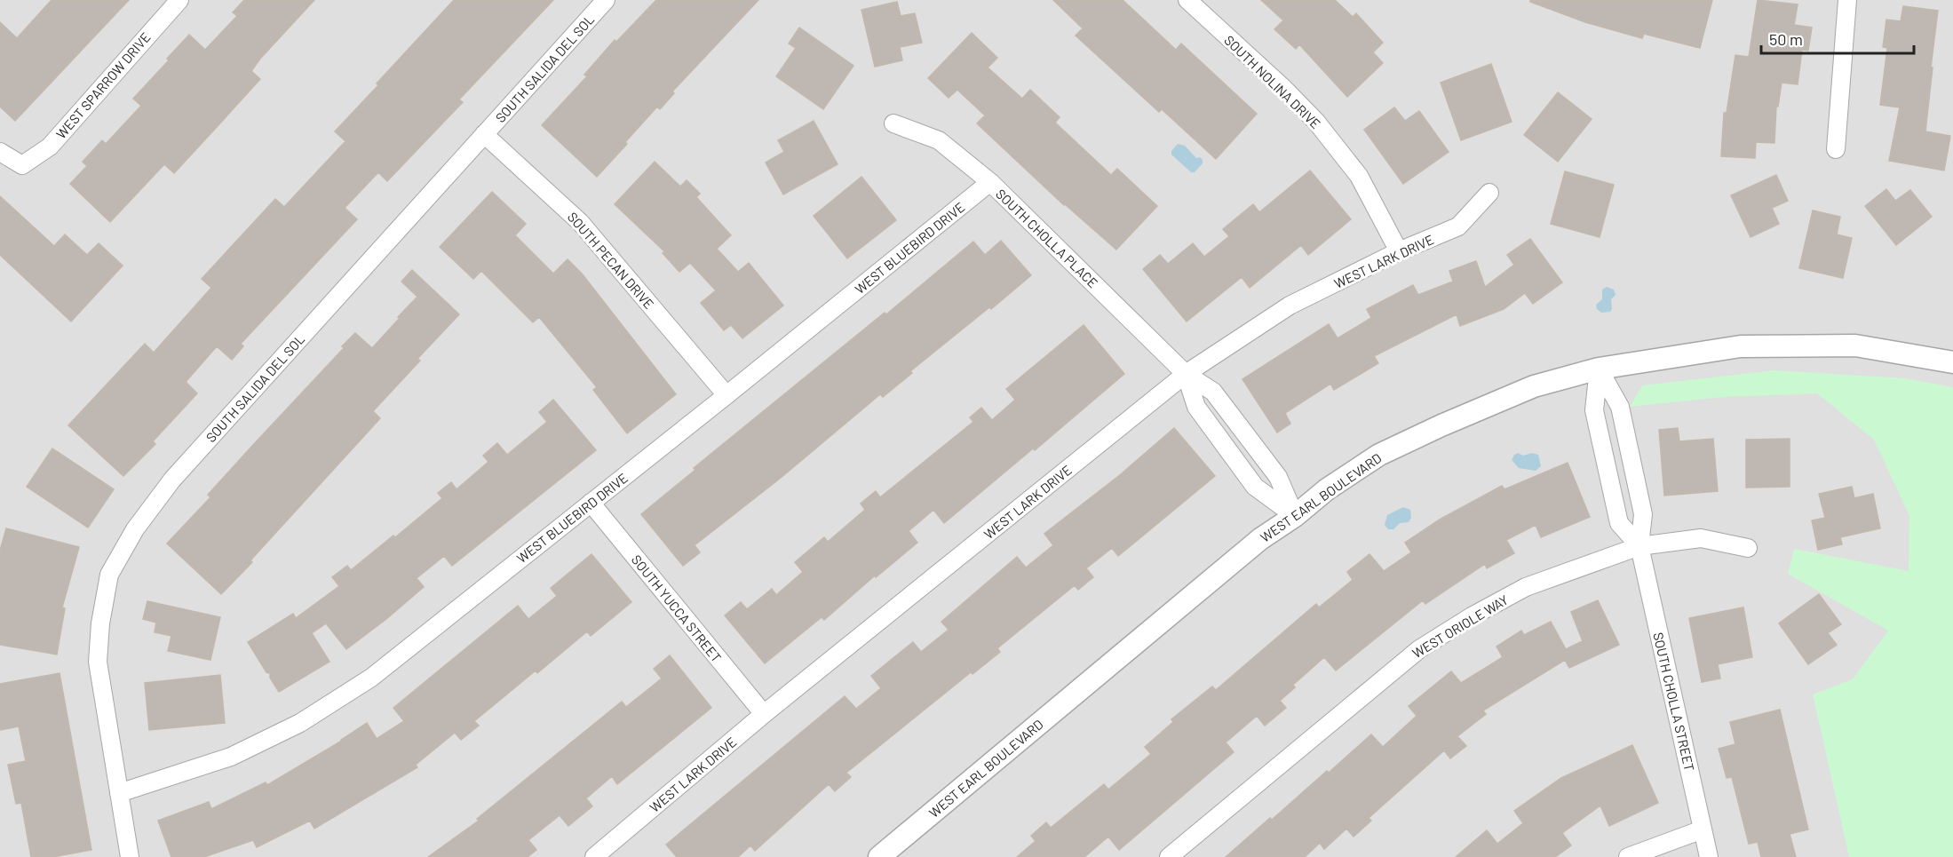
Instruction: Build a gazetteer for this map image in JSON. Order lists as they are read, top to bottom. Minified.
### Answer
{"streets":{"street":["SOUTH SALIDA DEL SOL","SOUTH NOLINA DRIVE","WEST SPARROW DRIVE","SOUTH CHOLLA PLACE","WEST BLUEBIRD DRIVE","SOUTH PECAN DRIVE","WEST LARK DRIVE","WEST EARL BOULEVARD","SOUTH YUCCA STREET","WEST ORIOLE WAY","SOUTH CHOLLA STREET"]},"crossings":[["SOUTH SALIDA DEL SOL","WEST BLUEBIRD DRIVE"],["SOUTH SALIDA DEL SOL","SOUTH PECAN DRIVE"],["SOUTH NOLINA DRIVE","WEST LARK DRIVE"],["SOUTH CHOLLA PLACE","WEST BLUEBIRD DRIVE"],["SOUTH CHOLLA PLACE","WEST LARK DRIVE"],["SOUTH CHOLLA PLACE","WEST EARL BOULEVARD"],["WEST BLUEBIRD DRIVE","SOUTH PECAN DRIVE"],["WEST BLUEBIRD DRIVE","SOUTH YUCCA STREET"],["WEST LARK DRIVE","SOUTH YUCCA STREET"],["WEST EARL BOULEVARD","SOUTH CHOLLA STREET"],["WEST ORIOLE WAY","SOUTH CHOLLA STREET"]],"scale_bar":"50 m"}
